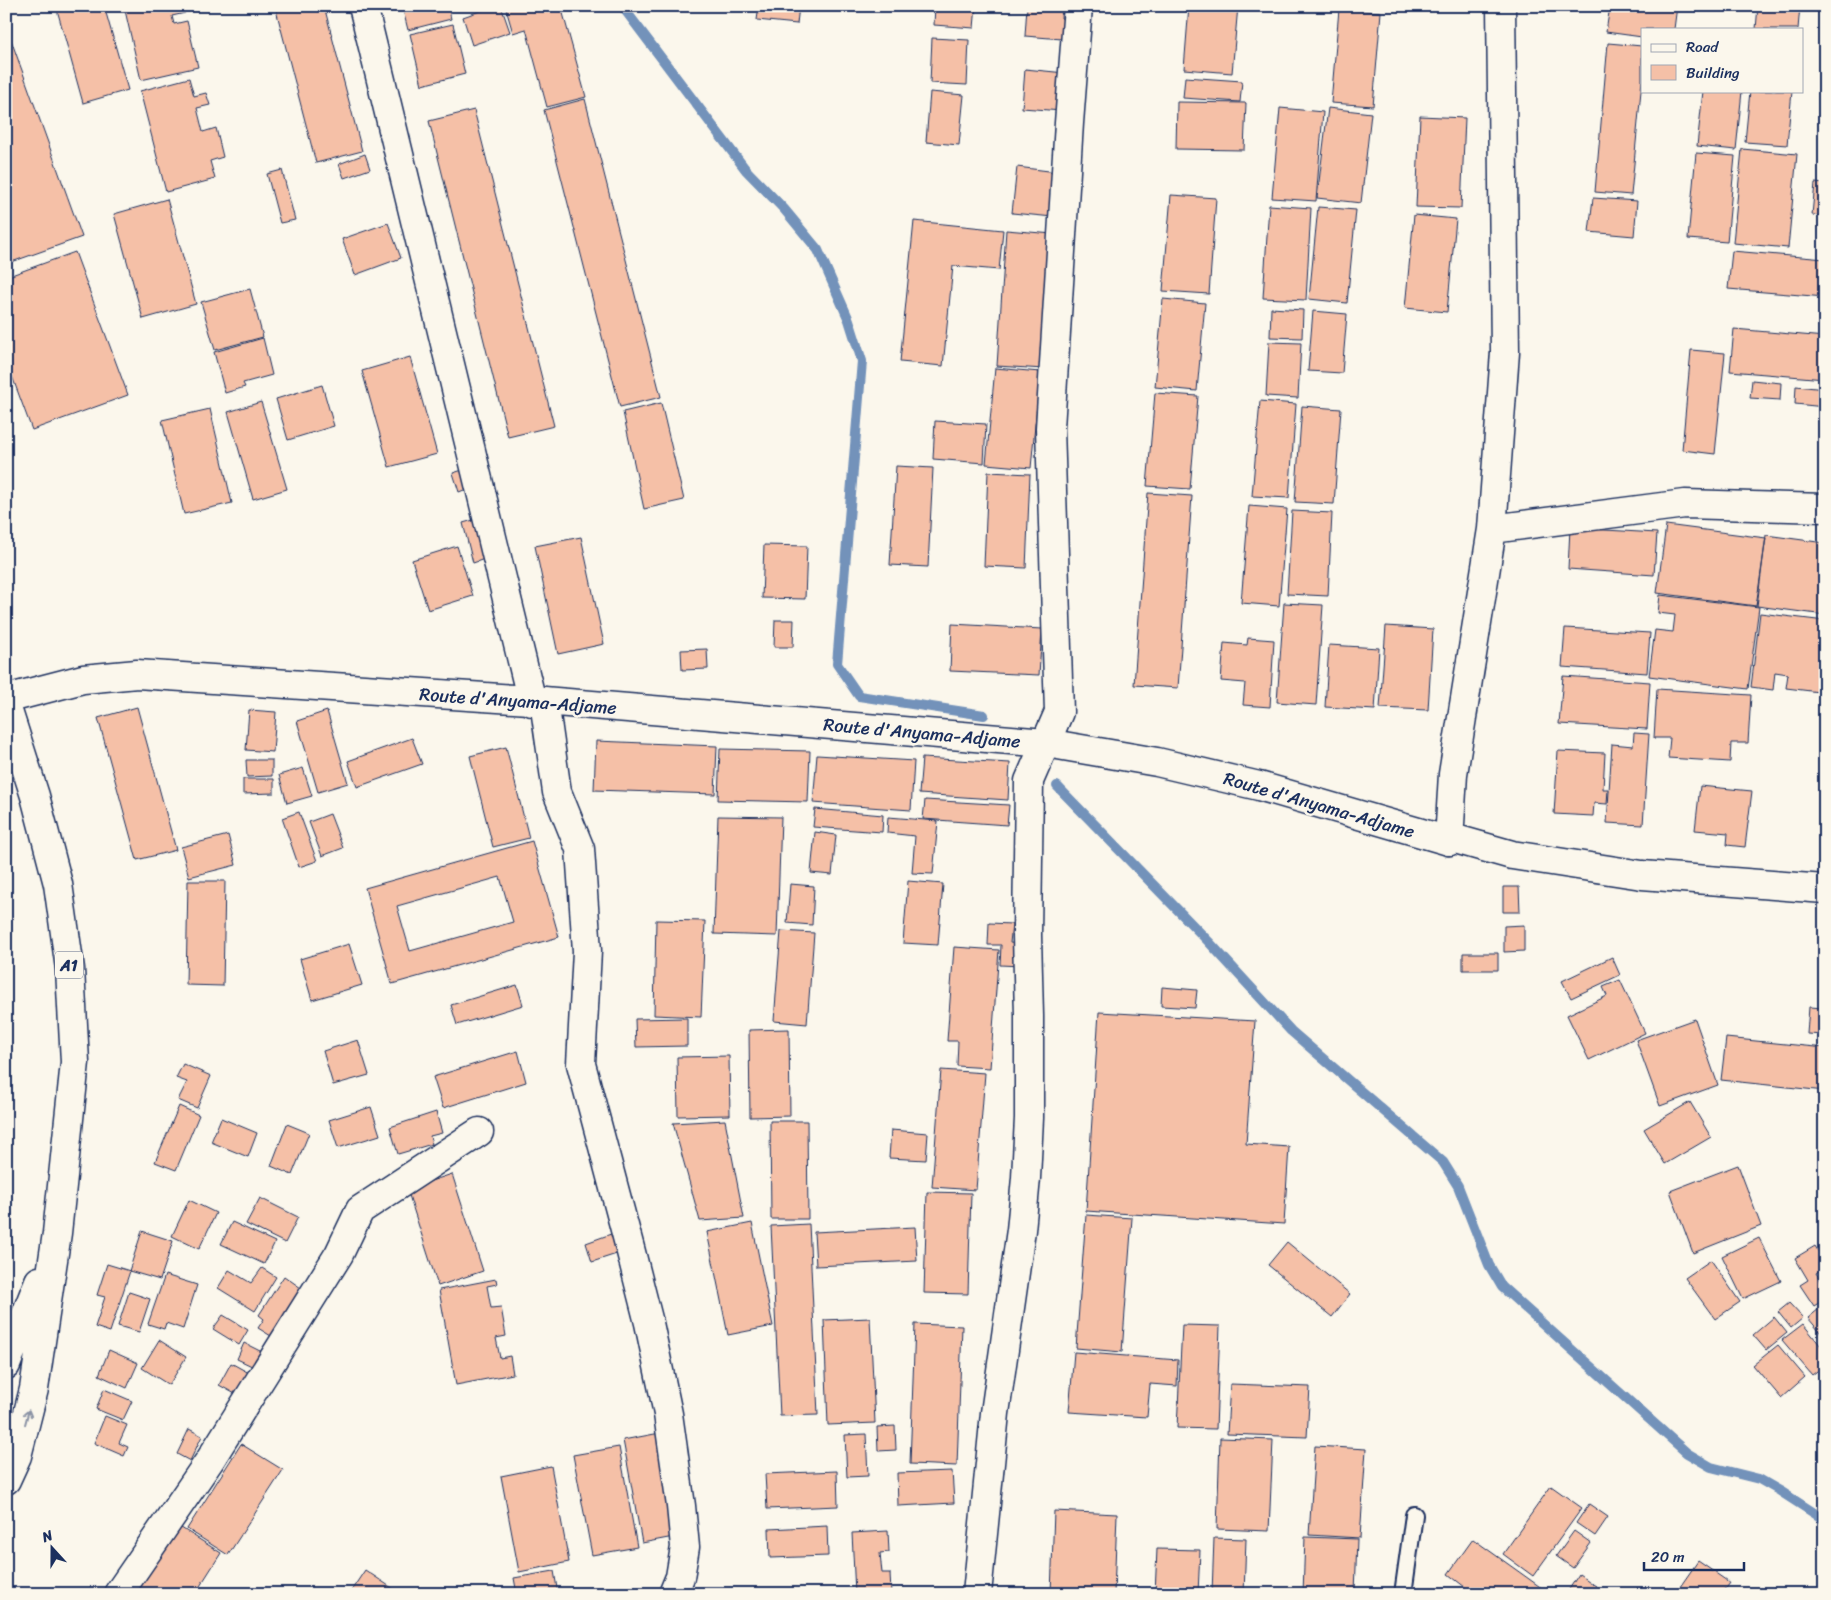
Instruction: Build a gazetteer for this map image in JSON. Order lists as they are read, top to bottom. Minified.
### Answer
{"streets":{"street":["Route d'Anyama-Adjame","A1"]},"legend":["Road","Building"],"scale_bar":"20 m","north":"top"}
